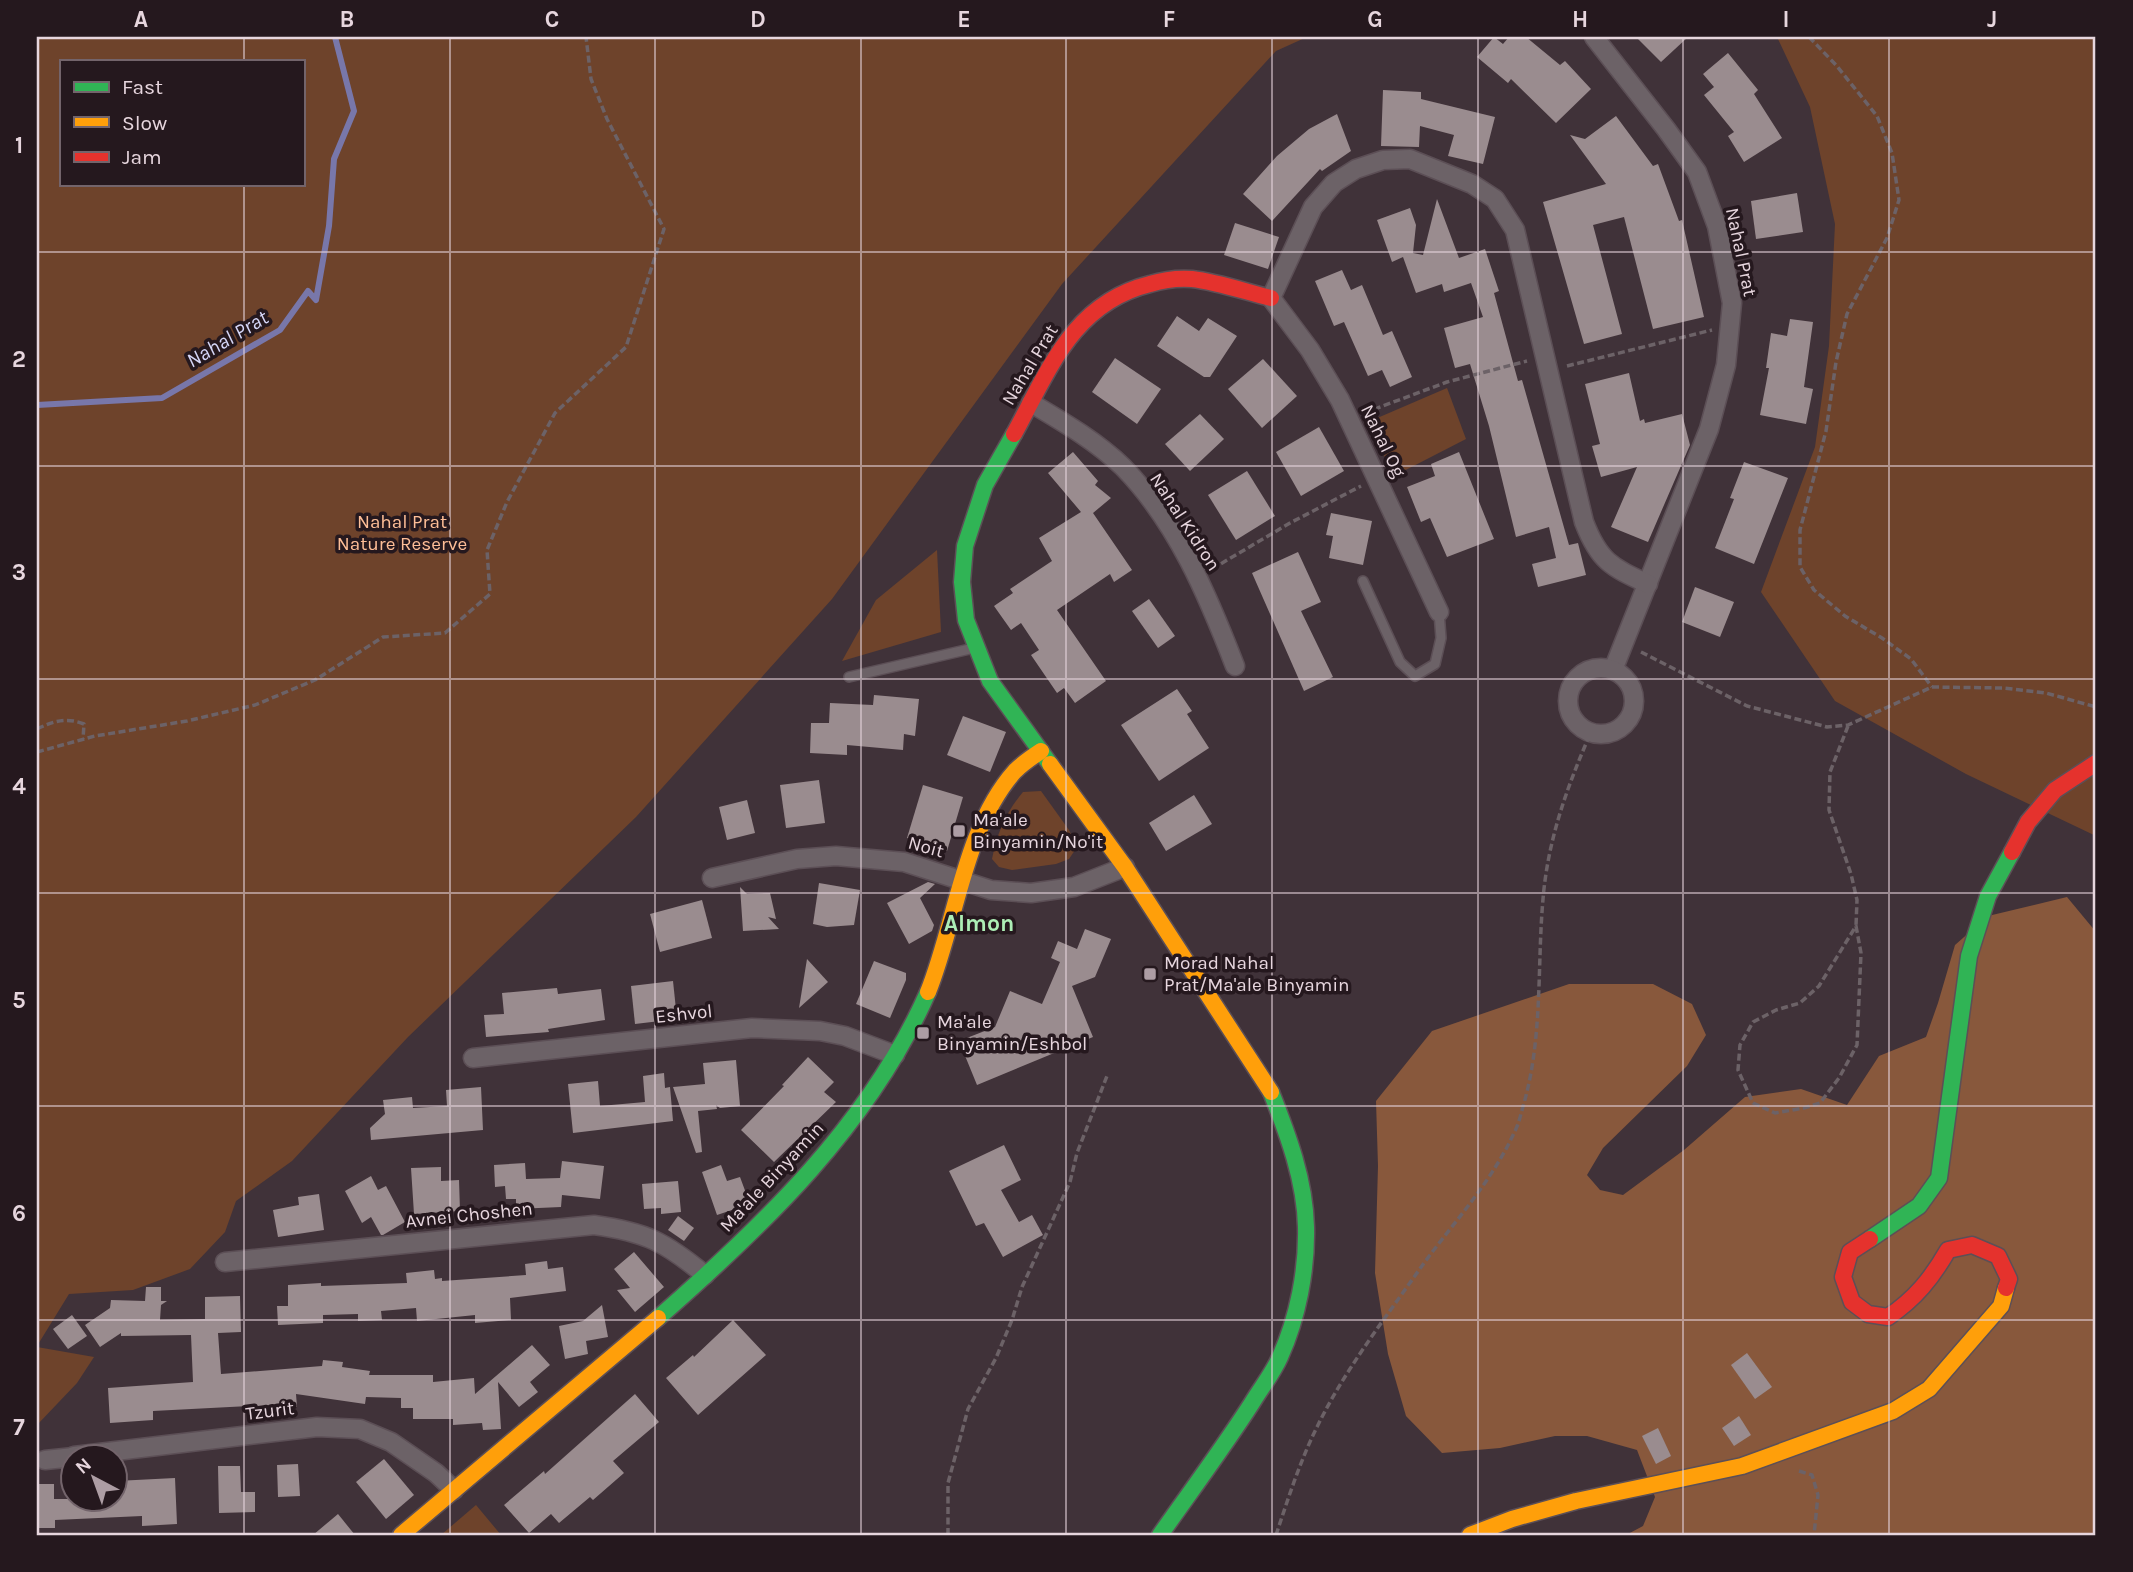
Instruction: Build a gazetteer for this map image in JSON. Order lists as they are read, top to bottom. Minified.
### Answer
{"streets":{"street":["Nahal Prat","Nahal Og","Nahal Kidron","Noit","Eshvol","Ma'ale Binyamin","Avnei Choshen","Tzurit"]},"crossings":[["Nahal Prat","Nahal Og"],["Nahal Prat","Nahal Kidron"],["Nahal Prat","Noit"],["Nahal Prat","Ma'ale Binyamin"],["Noit","Ma'ale Binyamin"],["Eshvol","Ma'ale Binyamin"],["Ma'ale Binyamin","Avnei Choshen"],["Ma'ale Binyamin","Tzurit"]],"districts":["Almon"],"water":["Nahal Prat"],"parks":["Nahal Prat Nature Reserve"],"places":{"transit":["Ma'ale Binyamin/No'it","Morad Nahal Prat/Ma'ale Binyamin","Ma'ale Binyamin/Eshbol"]},"legend":["Fast","Slow","Jam"],"north":"top left","grid":{"columns":["A","B","C","D","E","F","G","H","I","J"],"rows":["1","2","3","4","5","6","7"]}}
